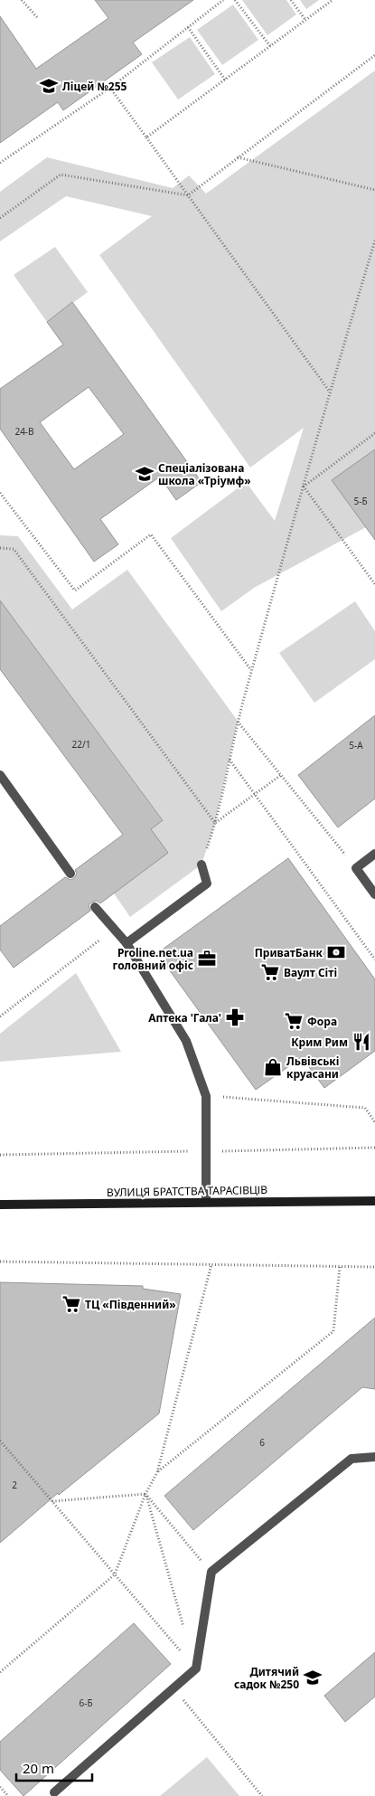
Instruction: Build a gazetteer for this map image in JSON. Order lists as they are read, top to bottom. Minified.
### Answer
{"streets":{"street":["ВУЛИЦЯ БРАТСТВА ТАРАСІВЦІВ"]},"places":{"school or university":["Ліцей №255","Спеціалізована школа «Тріумф»","Дитячий садок №250"],"bank":["ПриватБанк"],"office":["Proline.net.ua головний офіс"],"supermarket":["Ваулт Сіті","Фора","ТЦ «Південний»"],"pharmacy":["Аптека 'Гала'"],"restaurant":["Крим Рим"],"shop":["Львівські круасани"]},"house_numbers":["24-В","5-Б","22/1","5-А","6","2","6-Б"],"scale_bar":"20 m"}
